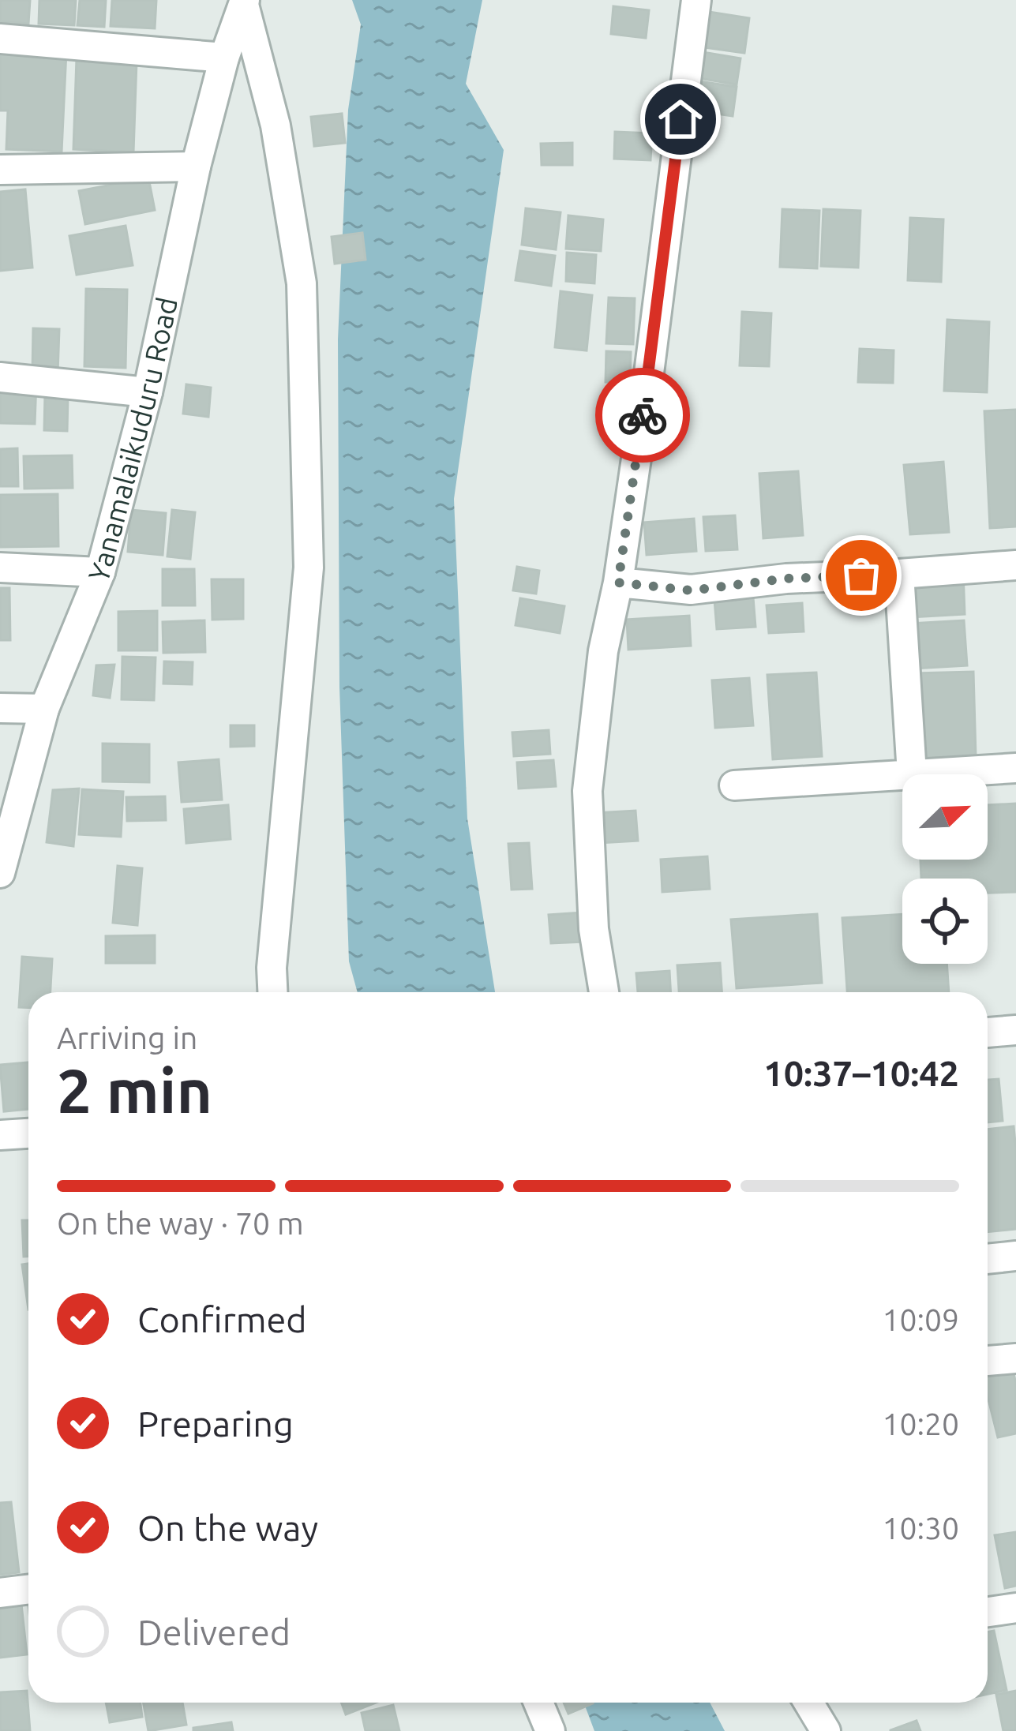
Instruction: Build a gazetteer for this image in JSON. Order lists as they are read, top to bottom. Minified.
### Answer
{"streets":{"street":["Yanamalaikuduru Road"]},"north":"top right","page":{"heading":["2 min","Arriving in","10:37–10:42"],"bar":"On the way · 70 m","list":[["Confirmed","10:09"],["Preparing","10:20"],["On the way","10:30"],"Delivered"]}}
